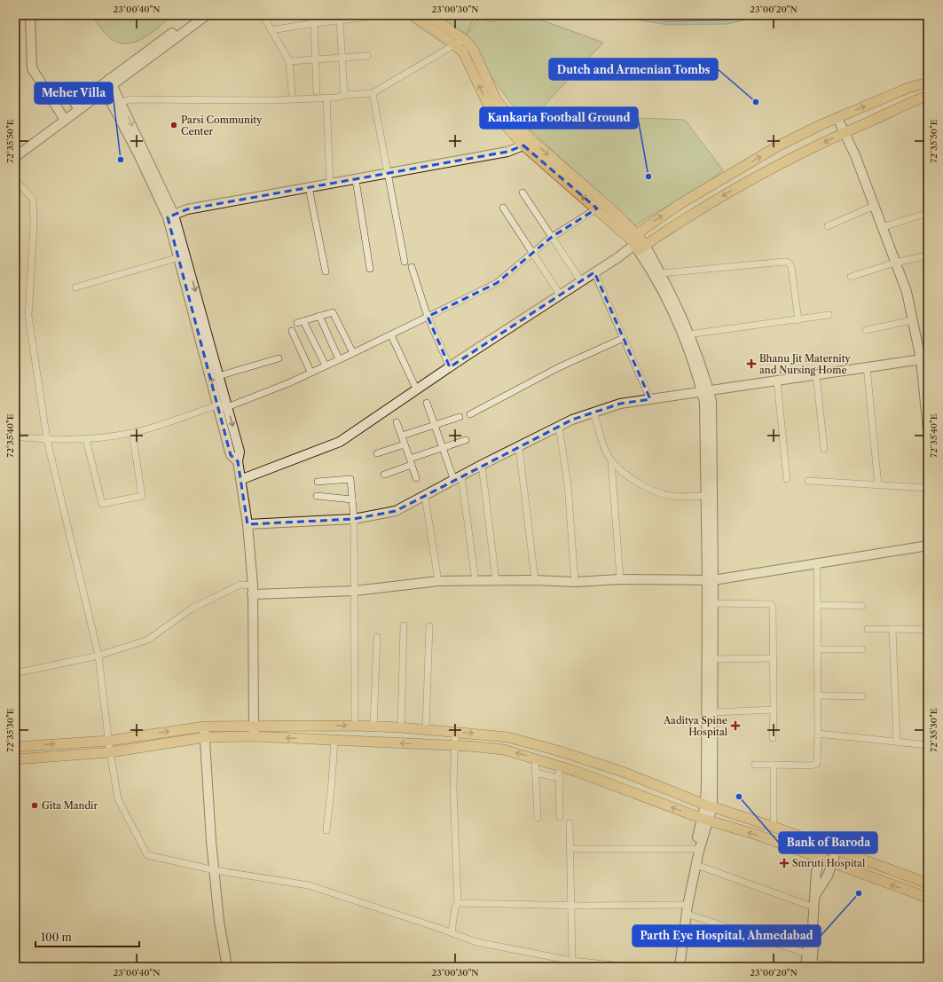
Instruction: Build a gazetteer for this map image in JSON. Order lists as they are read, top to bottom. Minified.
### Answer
{"places":{"other":["Dutch and Armenian Tombs","Parsi Community Center","Meher Villa","Kankaria Football Ground","Bank of Baroda","Gita Mandir","Parth Eye Hospital, Ahmedabad"],"health":["Bhanu Jit Maternity and Nursing Home","Aaditya Spine Hospital","Smruti Hospital"]},"scale_bar":"100 m","coordinates":["23°00'40\"N","23°00'30\"N","23°00'20\"N","72°35'50\"E","72°35'40\"E","72°35'30\"E"]}
